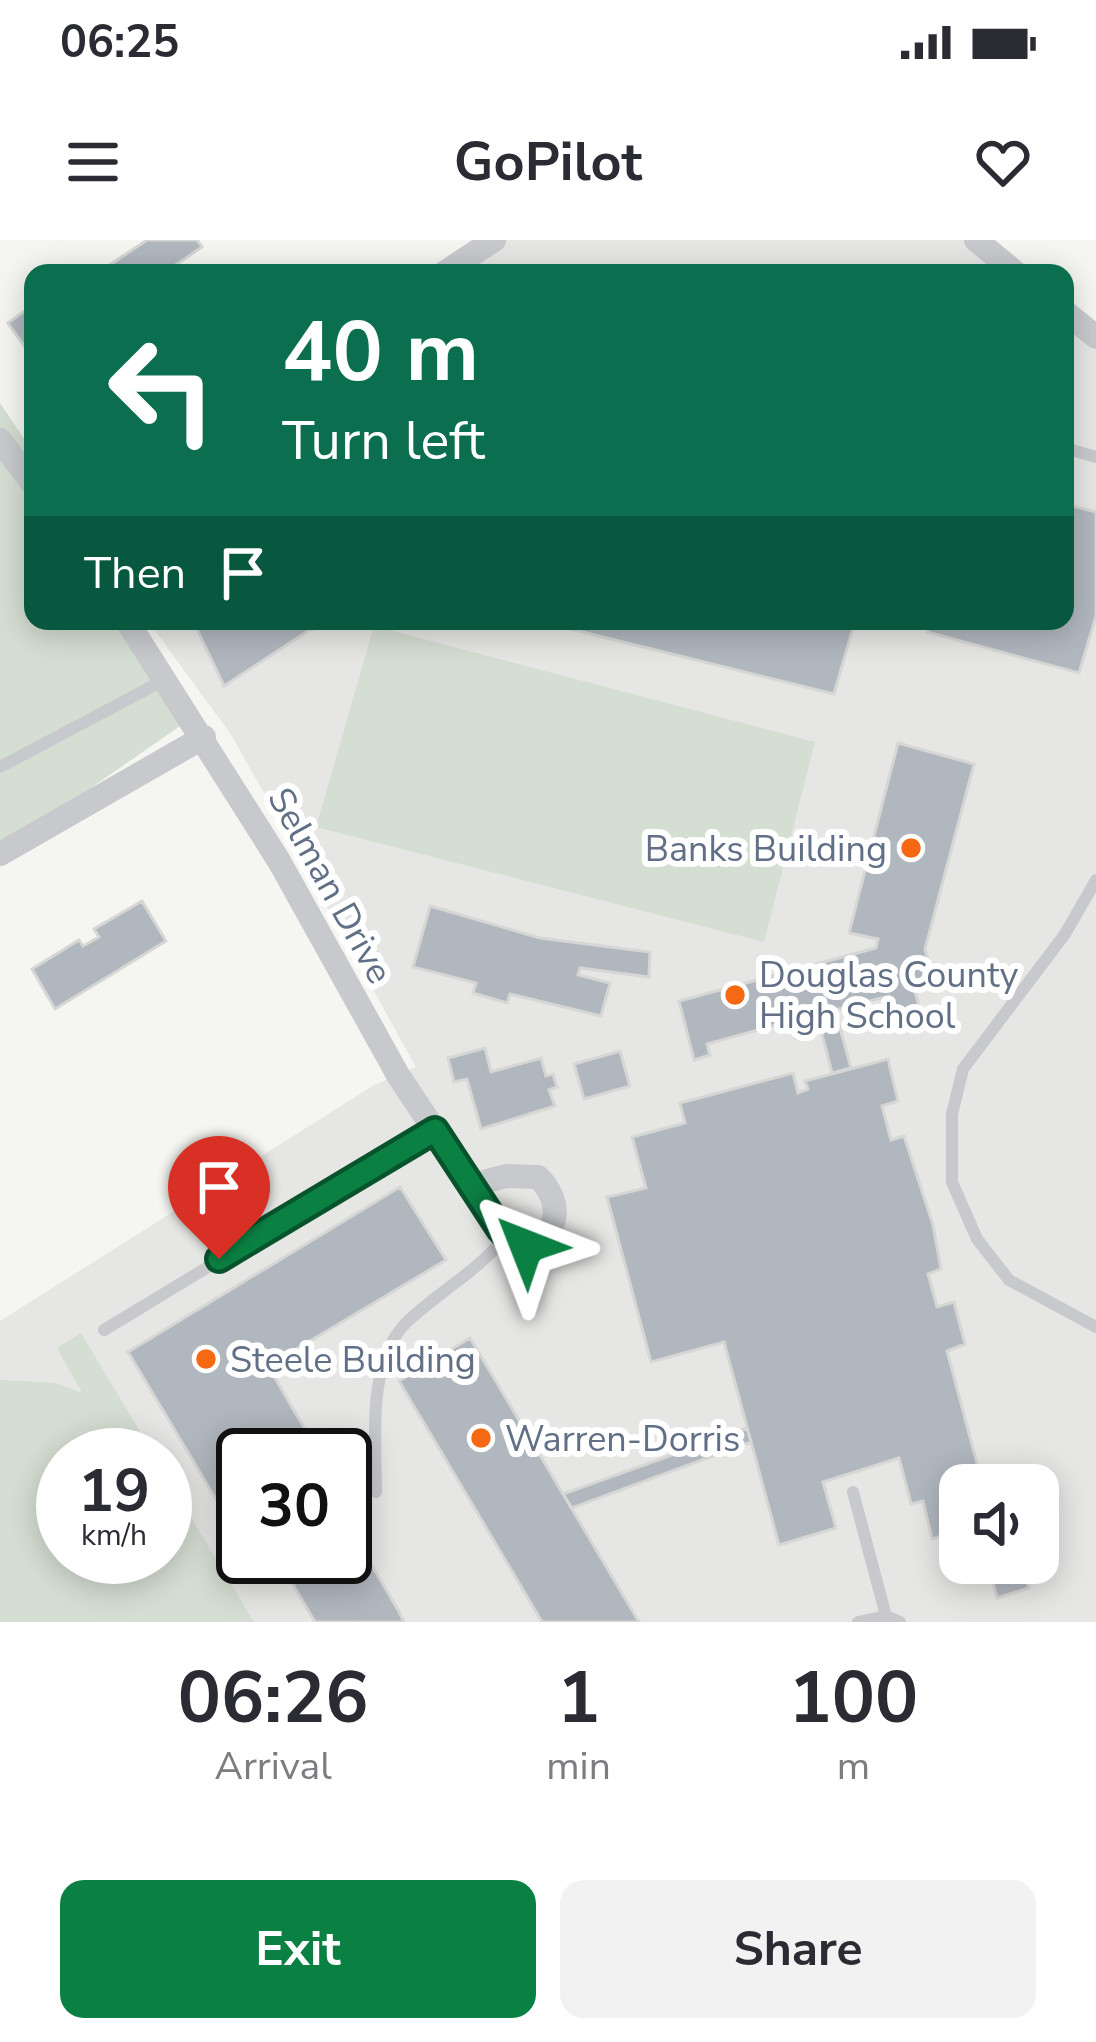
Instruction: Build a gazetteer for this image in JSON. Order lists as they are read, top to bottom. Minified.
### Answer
{"streets":{"street":["Selman Drive"]},"places":["Banks Building","Douglas County High School","Steele Building","Warren-Dorris"],"page":{"status":"06:25","header":"GoPilot","turn":["40 m","Turn left"],"then":"Then","speed":"19 km/h","limit":"30","eta":["06:26","Arrival","1","min","100","m"],"buttons":["Exit","Share"]}}
